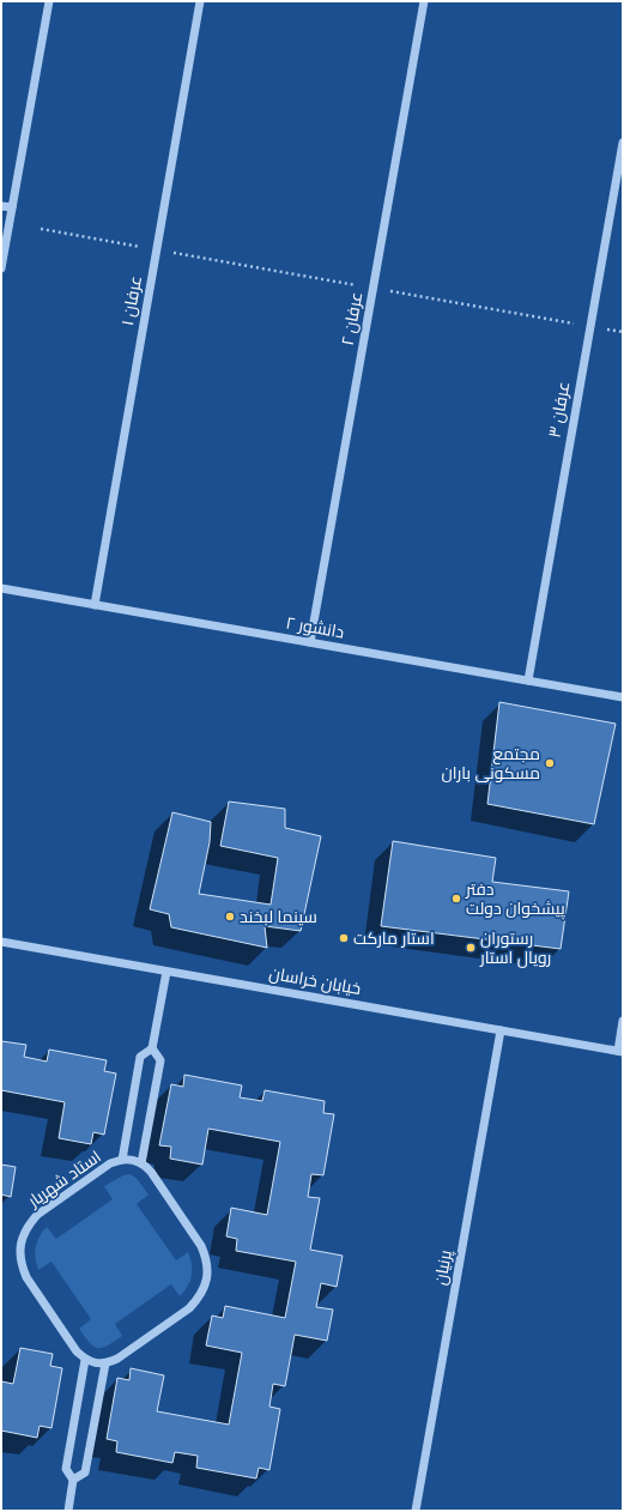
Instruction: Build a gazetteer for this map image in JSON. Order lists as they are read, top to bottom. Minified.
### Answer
{"streets":{"street":["عرفان ۱","عرفان ۲","عرفان ۳","دانشور ۲","خیابان خراسان","استاد شهریار","پرنیان"]},"crossings":[["عرفان ۱","دانشور ۲"],["عرفان ۲","دانشور ۲"],["عرفان ۳","دانشور ۲"],["خیابان خراسان","پرنیان"]],"places":["مجتمع مسکونی باران","دفتر پیشخوان دولت","سینما لبخند","استار مارکت","رستوران رویال استار"]}
